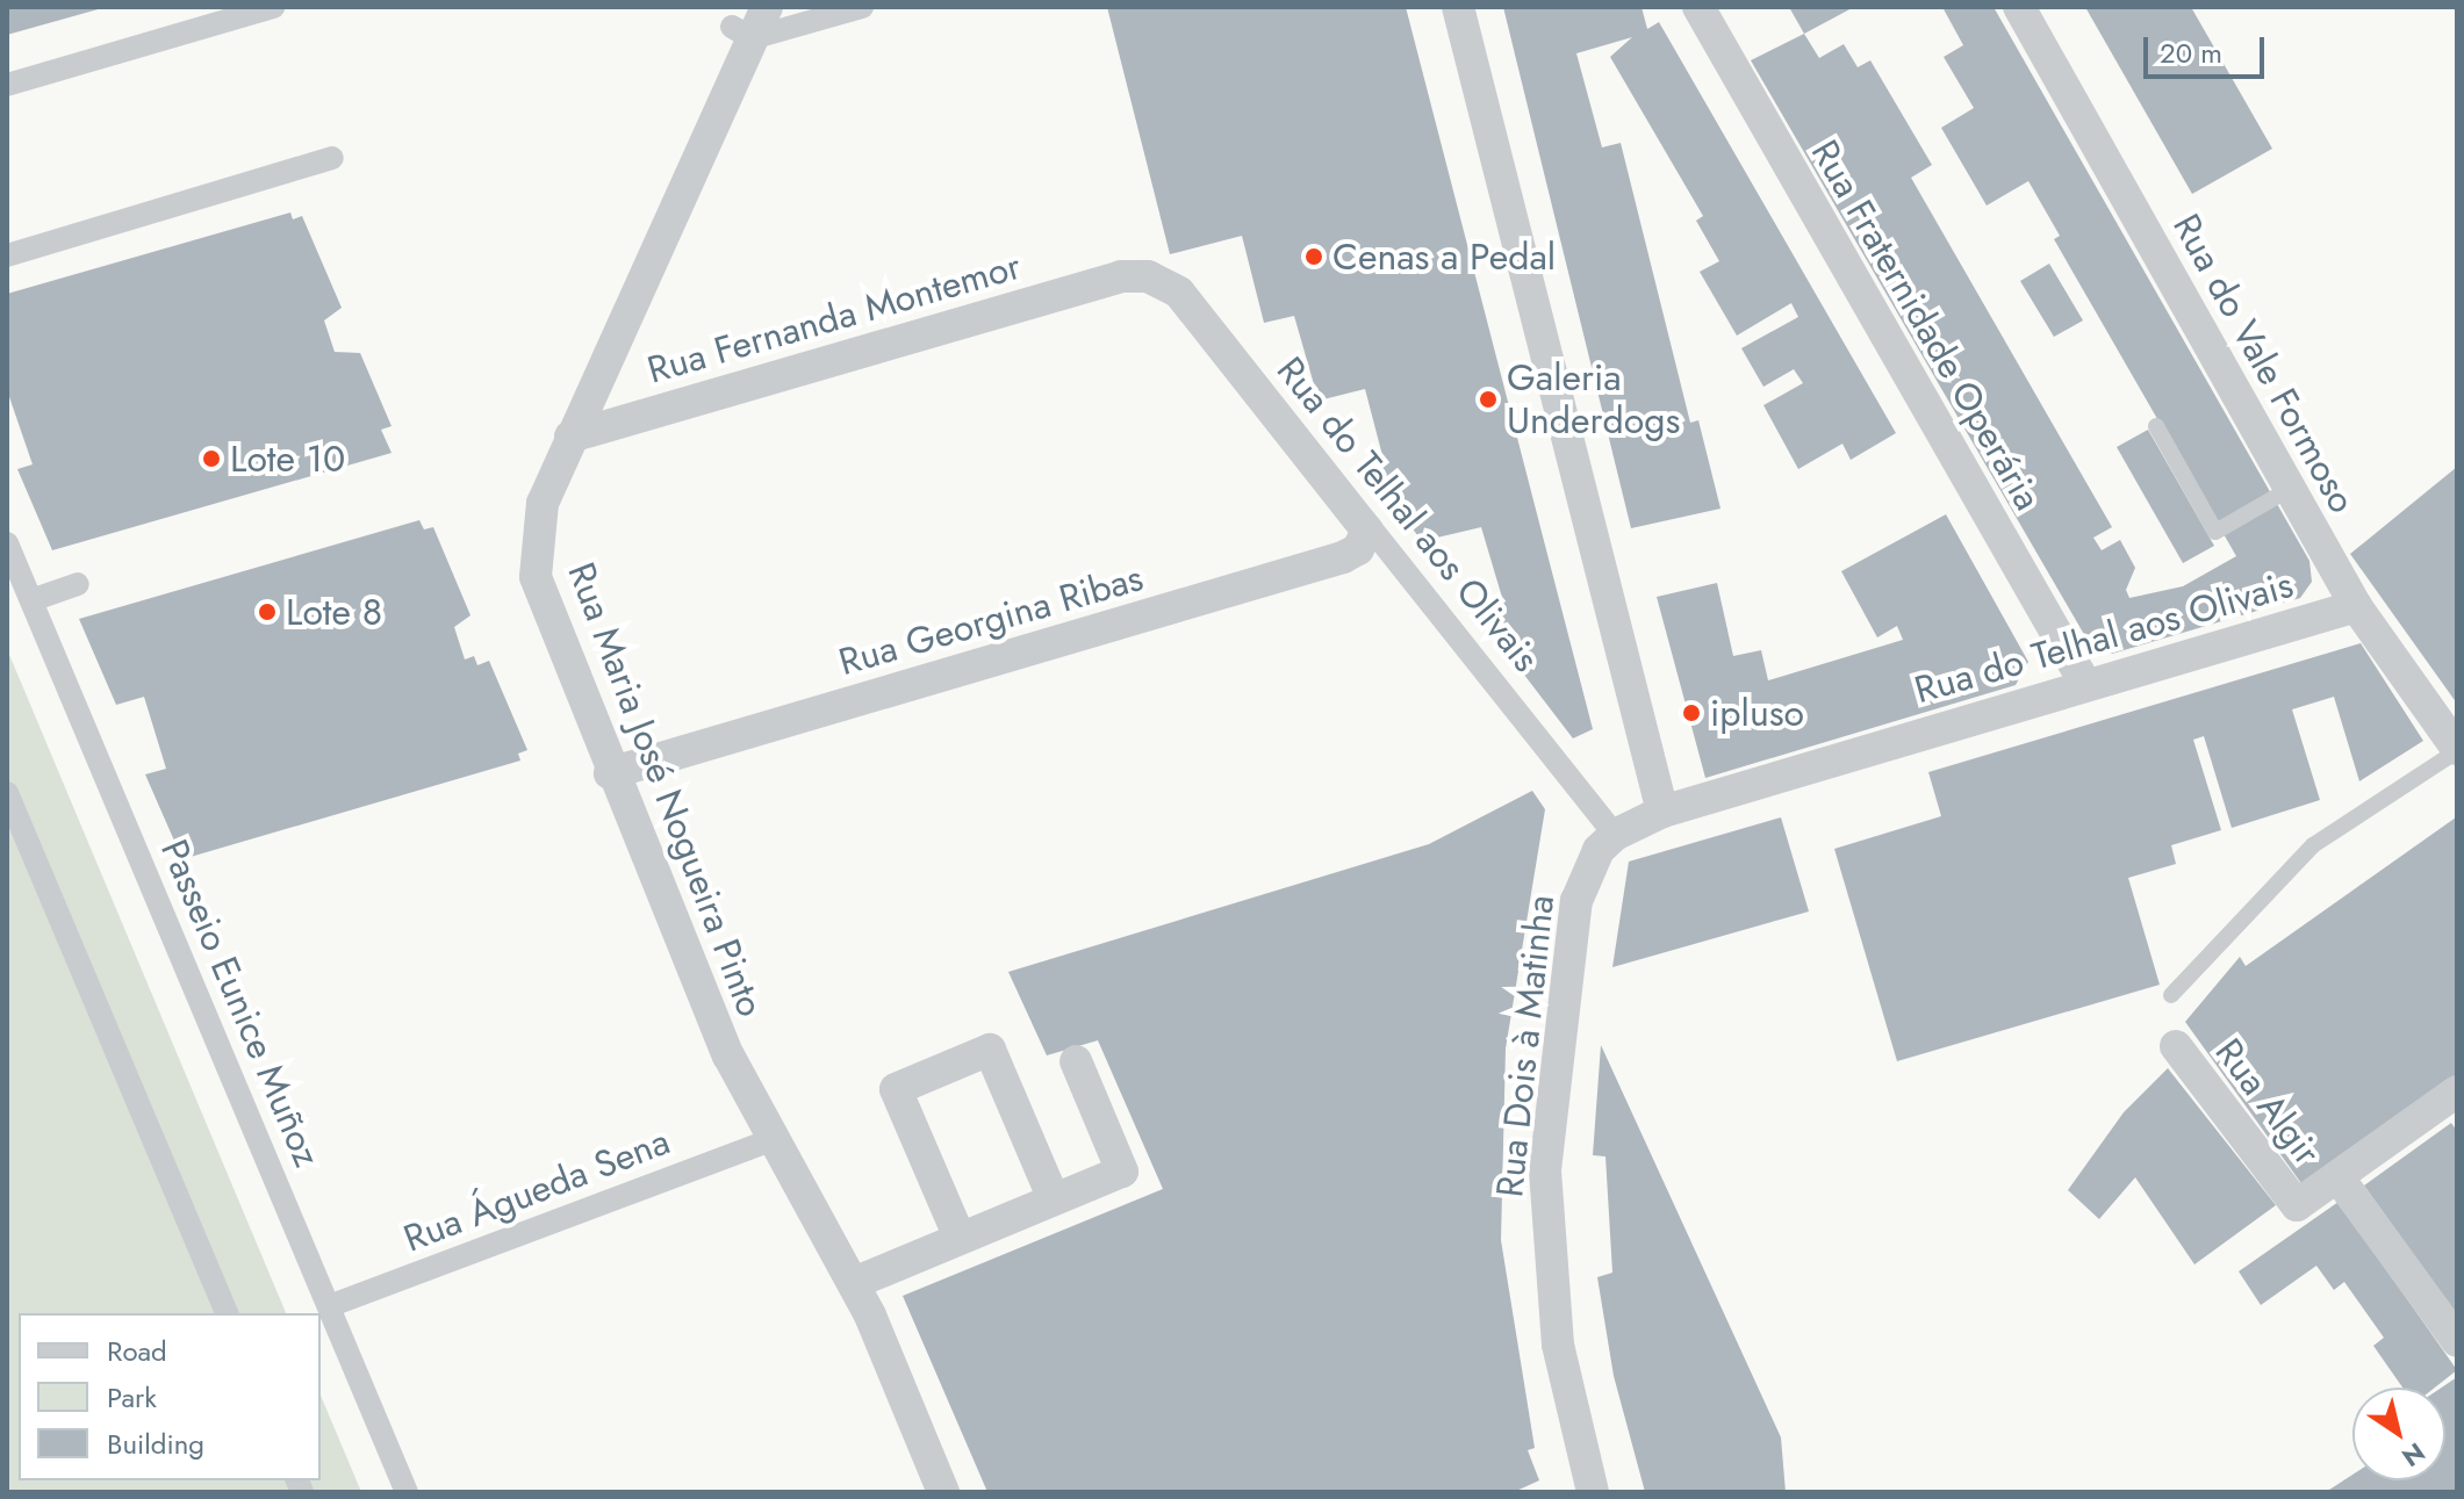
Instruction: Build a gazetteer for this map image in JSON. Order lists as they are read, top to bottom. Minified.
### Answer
{"streets":{"street":["Rua Fernanda Montemor","Rua Fraternidade Operária","Rua do Vale Formoso","Rua do Telhal aos Olivais","Rua Georgina Ribas","Rua Maria José Nogueira Pinto","Passeio Eunice Muñoz","Rua Dois à Matinha","Rua Algir","Rua Águeda Sena"]},"crossings":[["Rua Fernanda Montemor","Rua do Telhal aos Olivais"],["Rua Fernanda Montemor","Rua Maria José Nogueira Pinto"],["Rua Fraternidade Operária","Rua do Telhal aos Olivais"],["Rua do Vale Formoso","Rua do Telhal aos Olivais"],["Rua do Telhal aos Olivais","Rua Georgina Ribas"],["Rua do Telhal aos Olivais","Rua Dois à Matinha"],["Rua Georgina Ribas","Rua Maria José Nogueira Pinto"],["Rua Maria José Nogueira Pinto","Rua Águeda Sena"],["Passeio Eunice Muñoz","Rua Águeda Sena"]],"places":["Cenas a Pedal","Galeria Underdogs","Lote 10","Lote 8","ipluso"],"legend":["Road","Park","Building"],"scale_bar":"20 m","north":"bottom right"}
